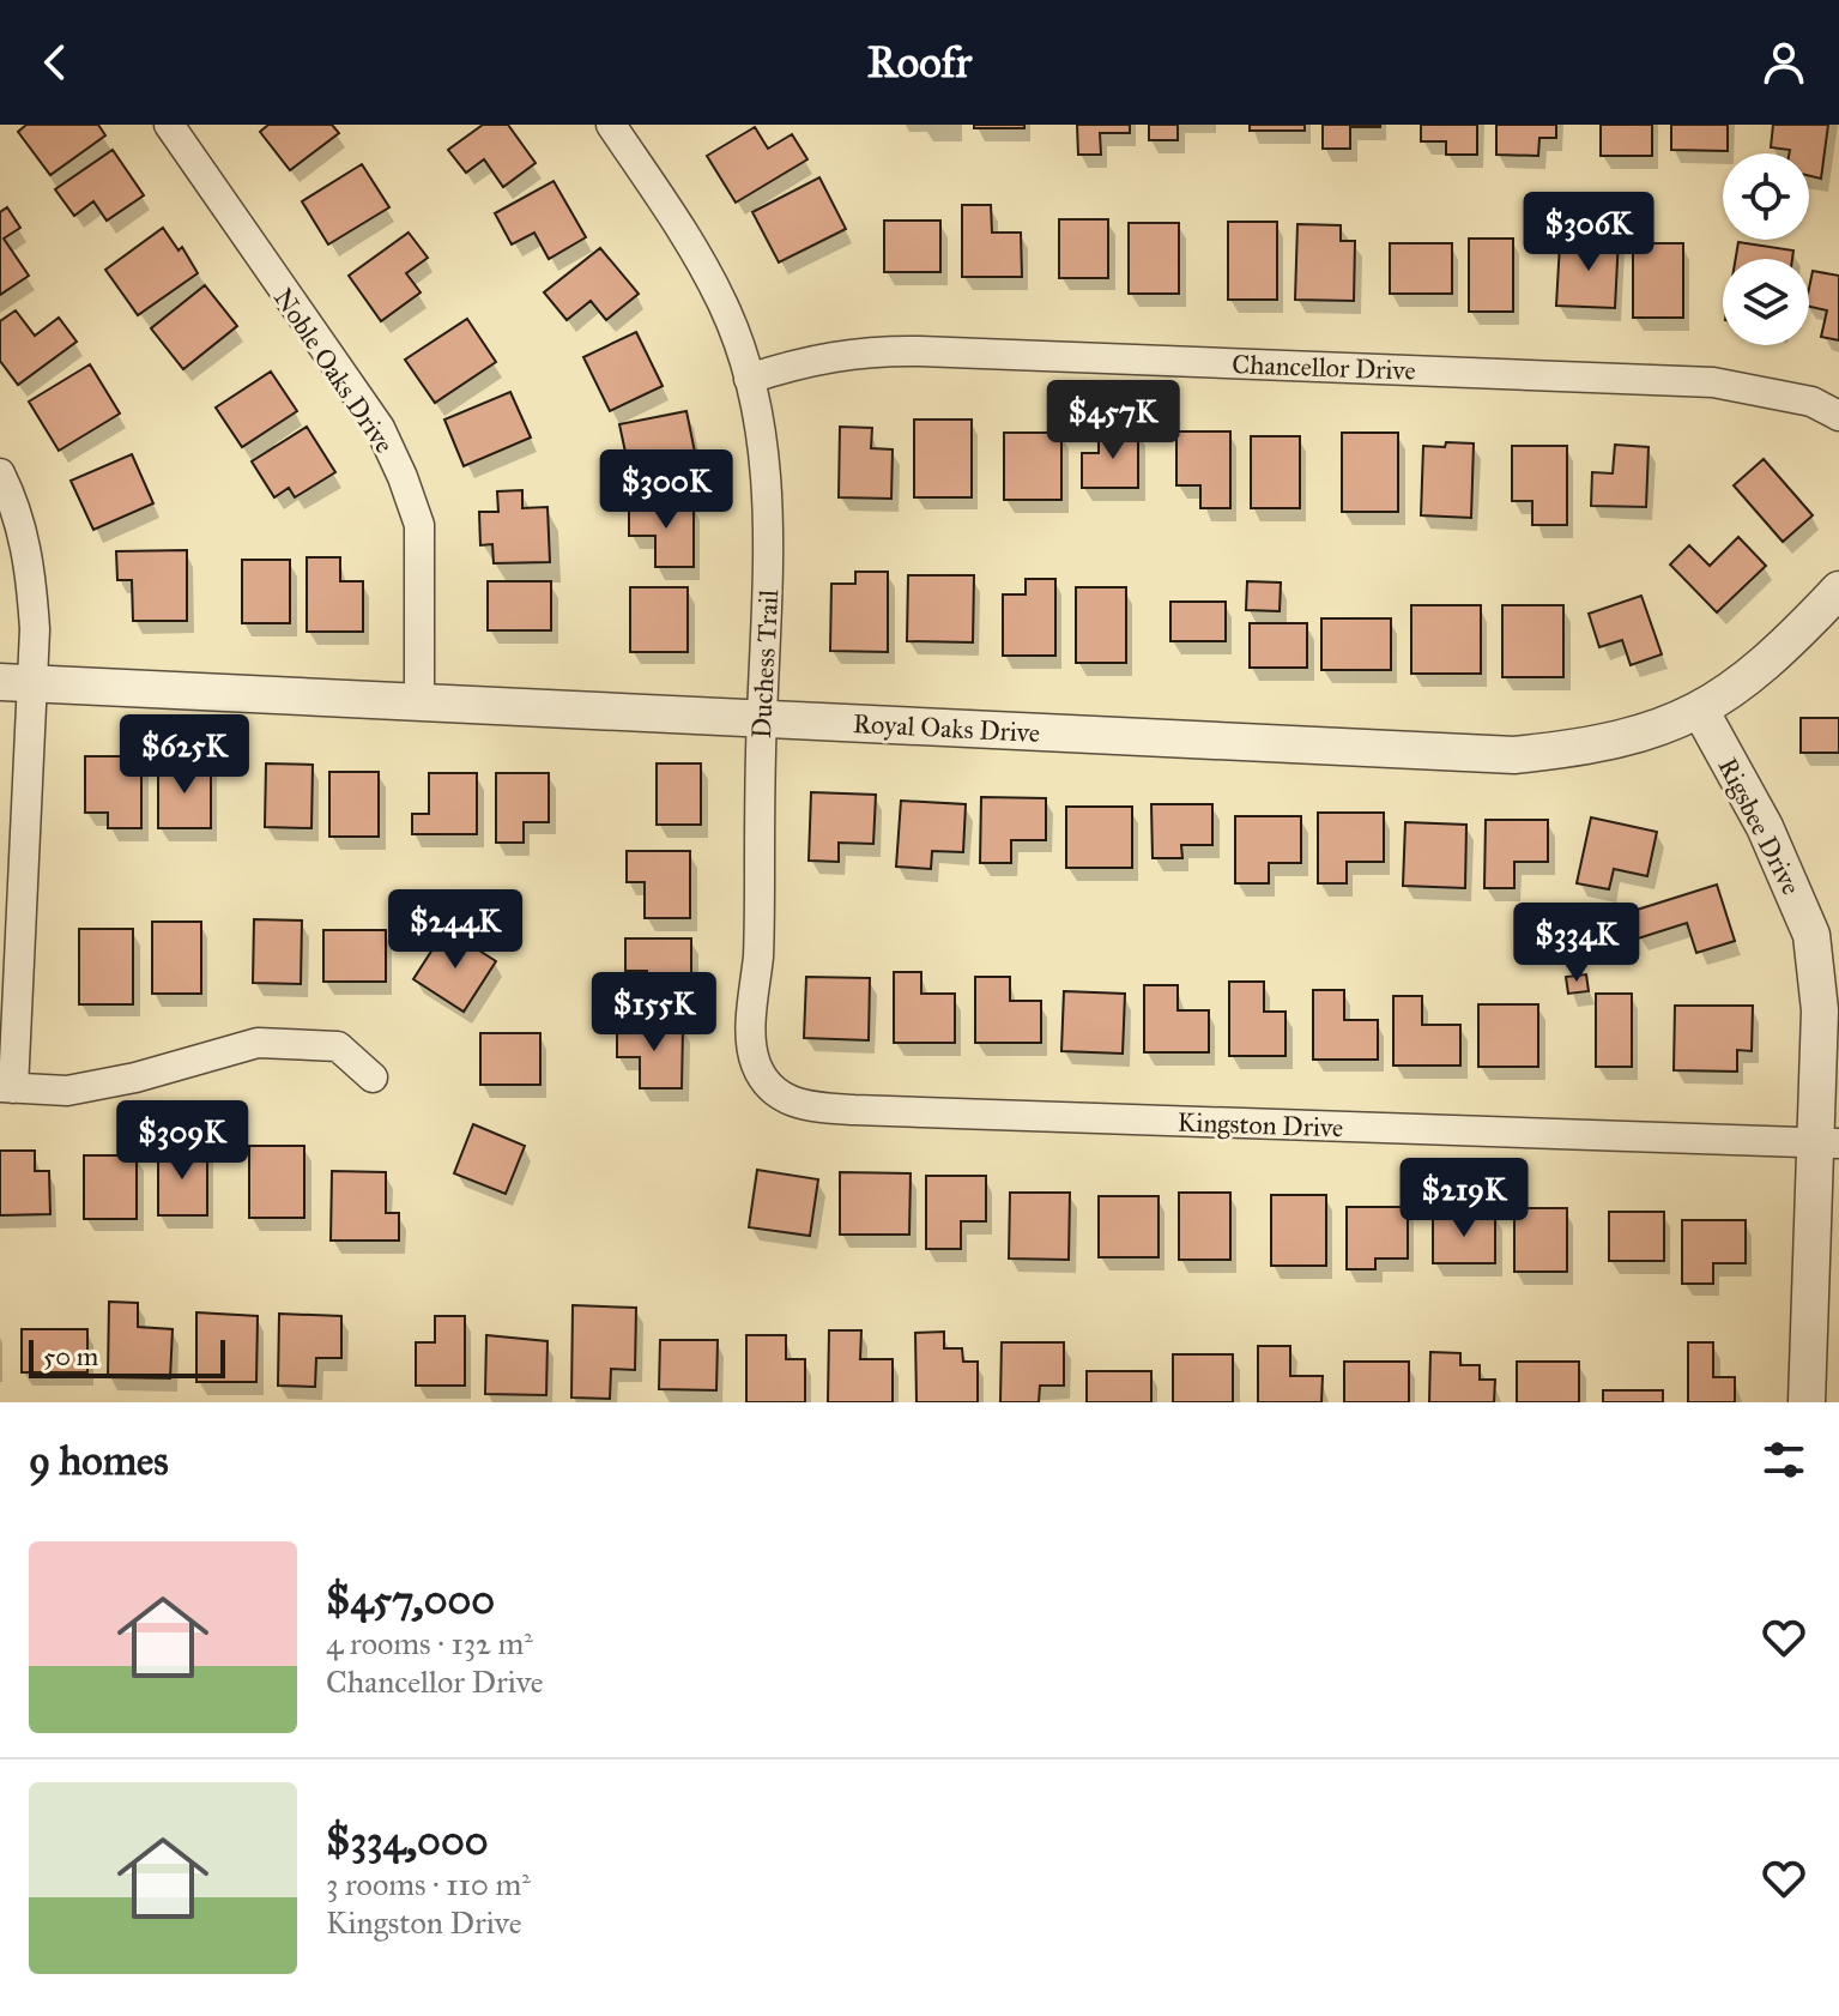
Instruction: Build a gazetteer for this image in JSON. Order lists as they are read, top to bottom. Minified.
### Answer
{"streets":{"street":["Chancellor Drive","Noble Oaks Drive","Duchess Trail","Royal Oaks Drive","Rigsbee Drive","Kingston Drive"]},"crossings":[["Chancellor Drive","Duchess Trail"],["Noble Oaks Drive","Royal Oaks Drive"],["Duchess Trail","Royal Oaks Drive"],["Duchess Trail","Kingston Drive"],["Royal Oaks Drive","Rigsbee Drive"],["Rigsbee Drive","Kingston Drive"]],"scale_bar":"50 m","page":{"header":"Roofr","price":["$306K","$457K","$300K","$625K","$244K","$334K","$155K","$309K","$219K"],"scale":"50 m","heading":"9 homes","list":[{"name":"$457,000","note":"4 rooms · 132 m² · Chancellor Drive"},{"name":"$334,000","note":"3 rooms · 110 m² · Kingston Drive"}]}}
